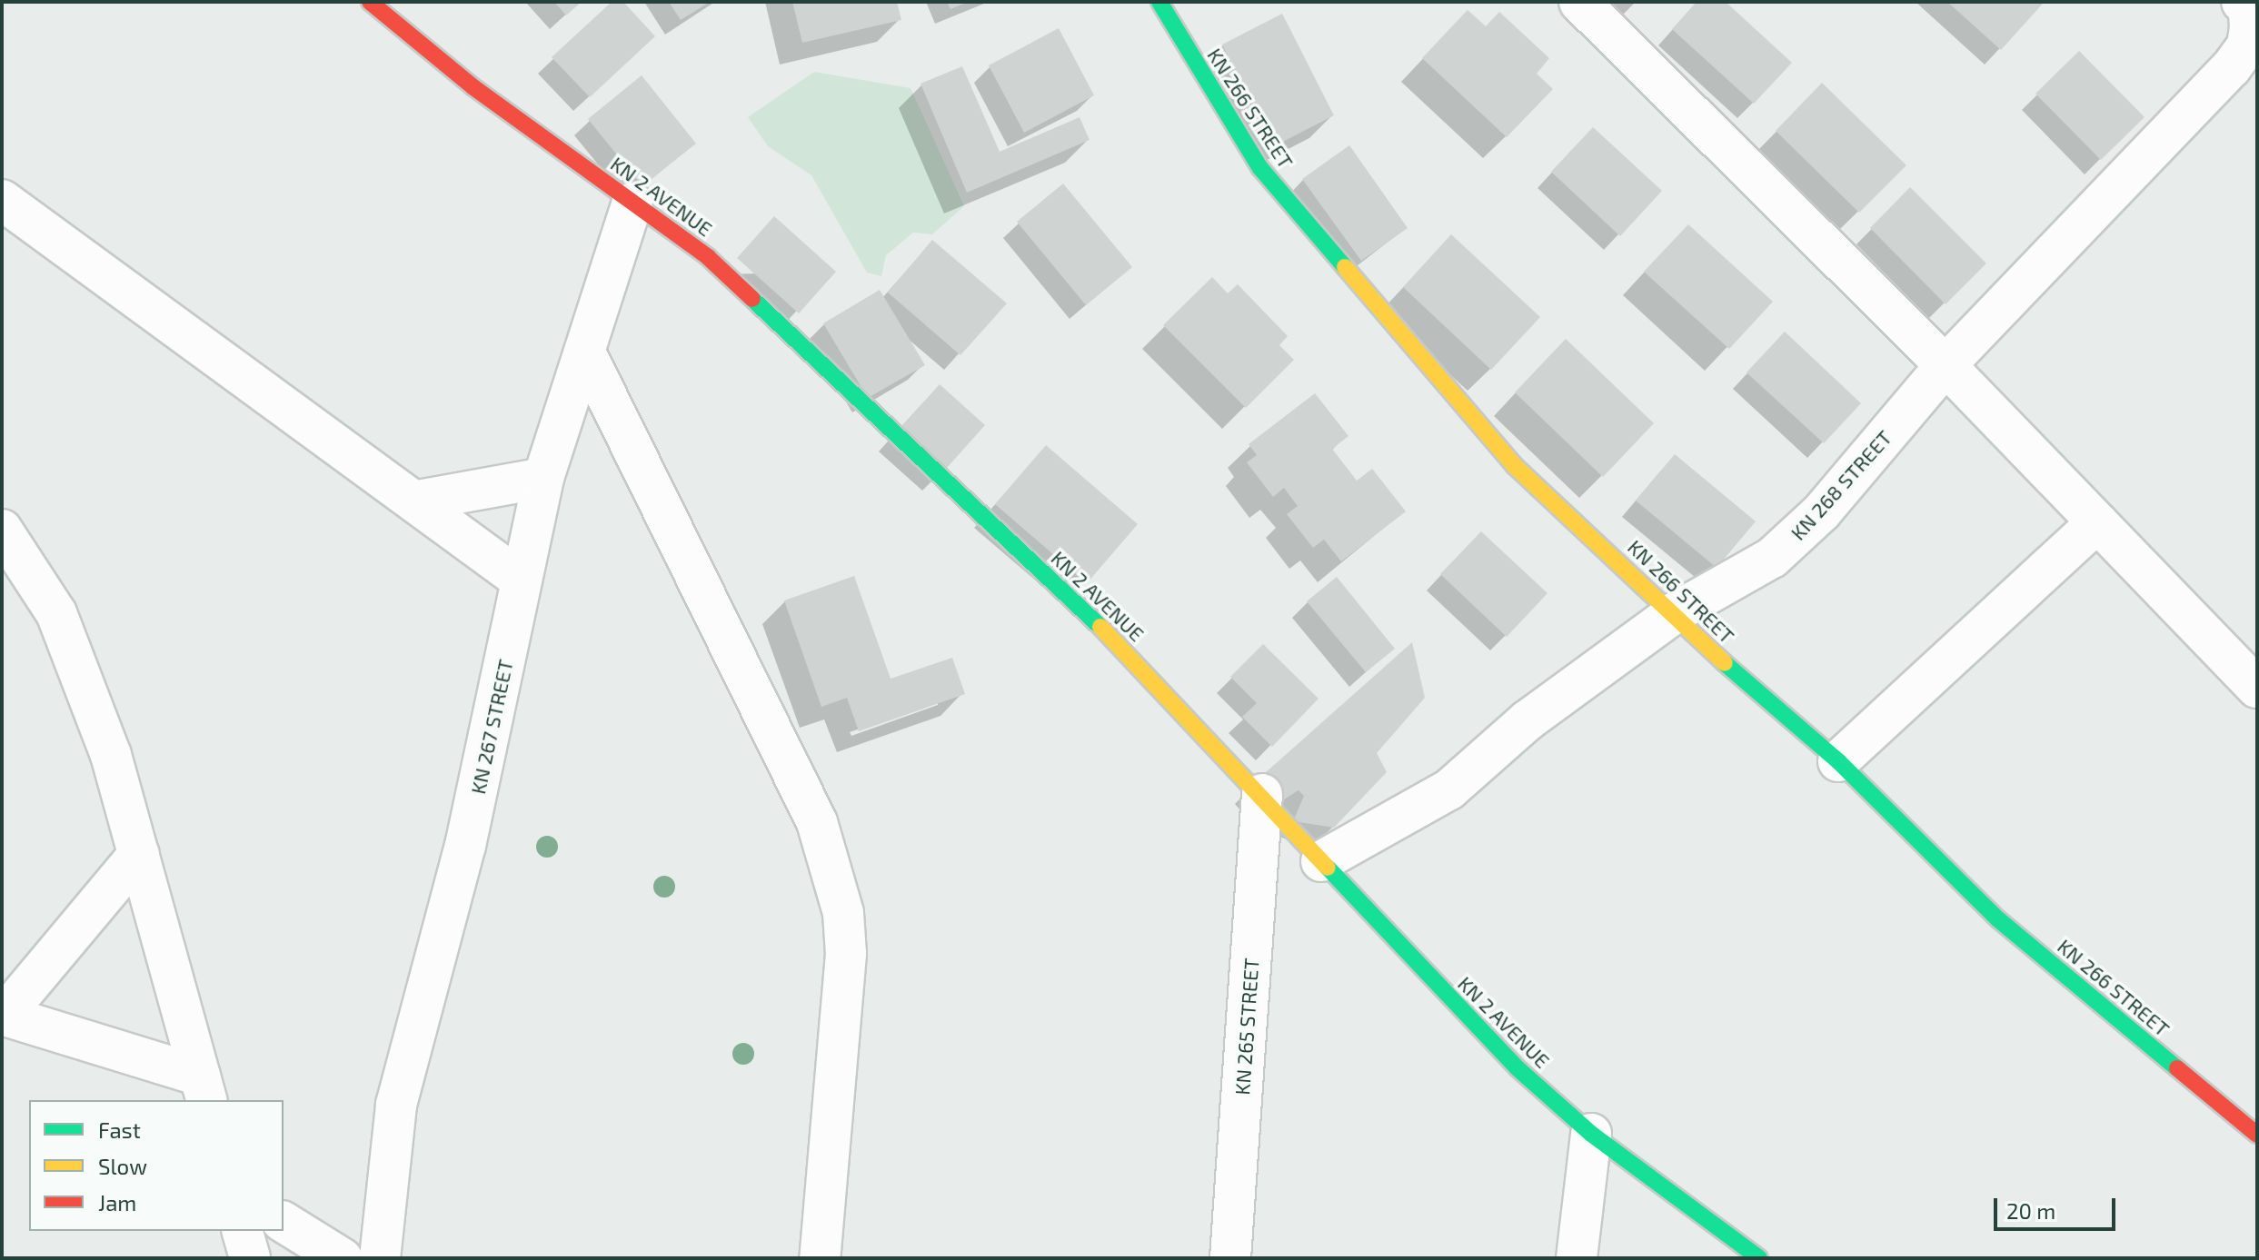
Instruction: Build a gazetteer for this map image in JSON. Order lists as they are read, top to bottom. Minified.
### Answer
{"streets":{"main road":["KN 266 STREET","KN 2 AVENUE"],"street":["KN 268 STREET","KN 267 STREET","KN 265 STREET"]},"crossings":[["KN 266 STREET","KN 268 STREET"],["KN 2 AVENUE","KN 268 STREET"],["KN 2 AVENUE","KN 267 STREET"],["KN 2 AVENUE","KN 265 STREET"]],"legend":["Fast","Slow","Jam"],"scale_bar":"20 m"}
